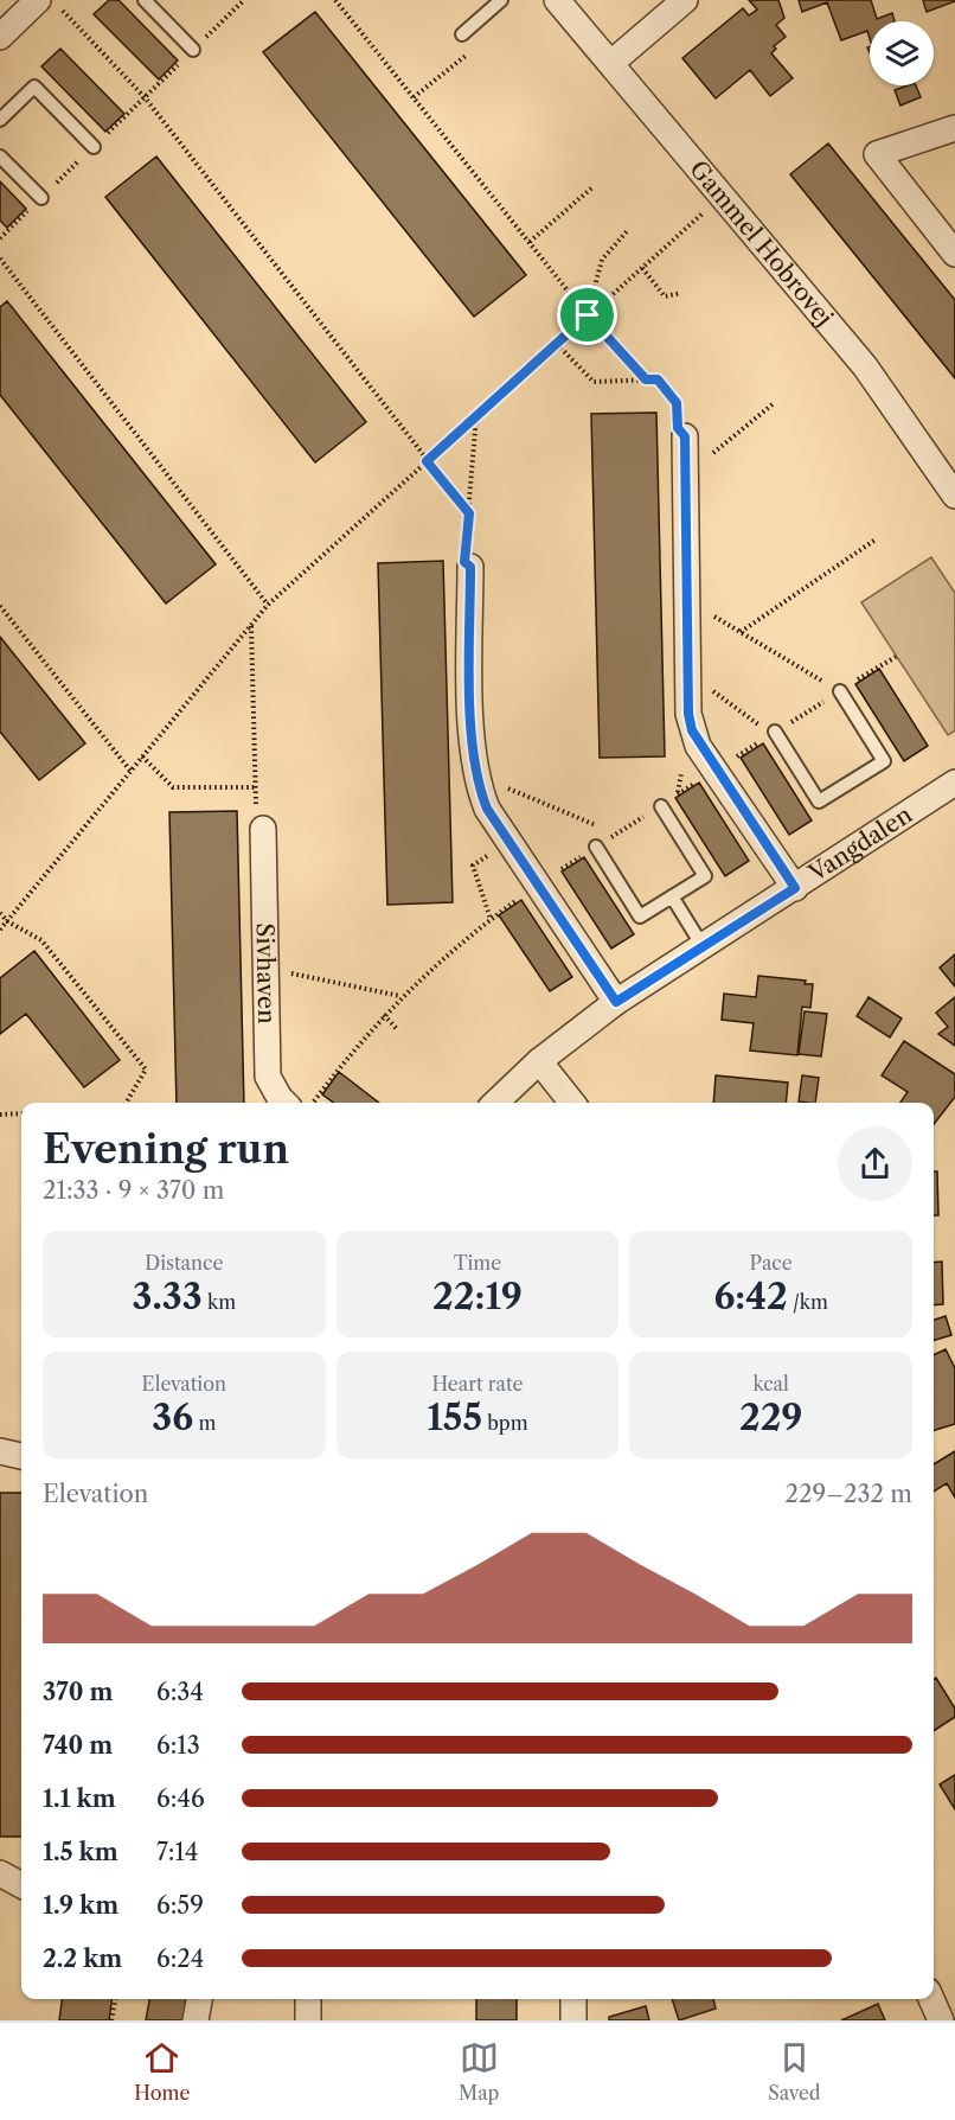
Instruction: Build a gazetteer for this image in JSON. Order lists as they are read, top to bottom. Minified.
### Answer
{"streets":{"street":["Gammel Hobrovej","Vangdalen","Sivhaven"]},"page":{"heading":["Evening run","21:33 · 9 × 370 m"],"stats":[["Distance","3.33 km"],["Time","22:19"],["Pace","6:42 /km"],["Elevation","36 m"],["Heart rate","155 bpm"],["kcal","229"]],"chart":["Elevation","229–232 m"],"list":[{"name":"370 m","note":"6:34"},{"name":"740 m","note":"6:13"},{"name":"1.1 km","note":"6:46"},{"name":"1.5 km","note":"7:14"},{"name":"1.9 km","note":"6:59"},{"name":"2.2 km","note":"6:24"}],"tabs":["Home","Map","Saved"]}}
